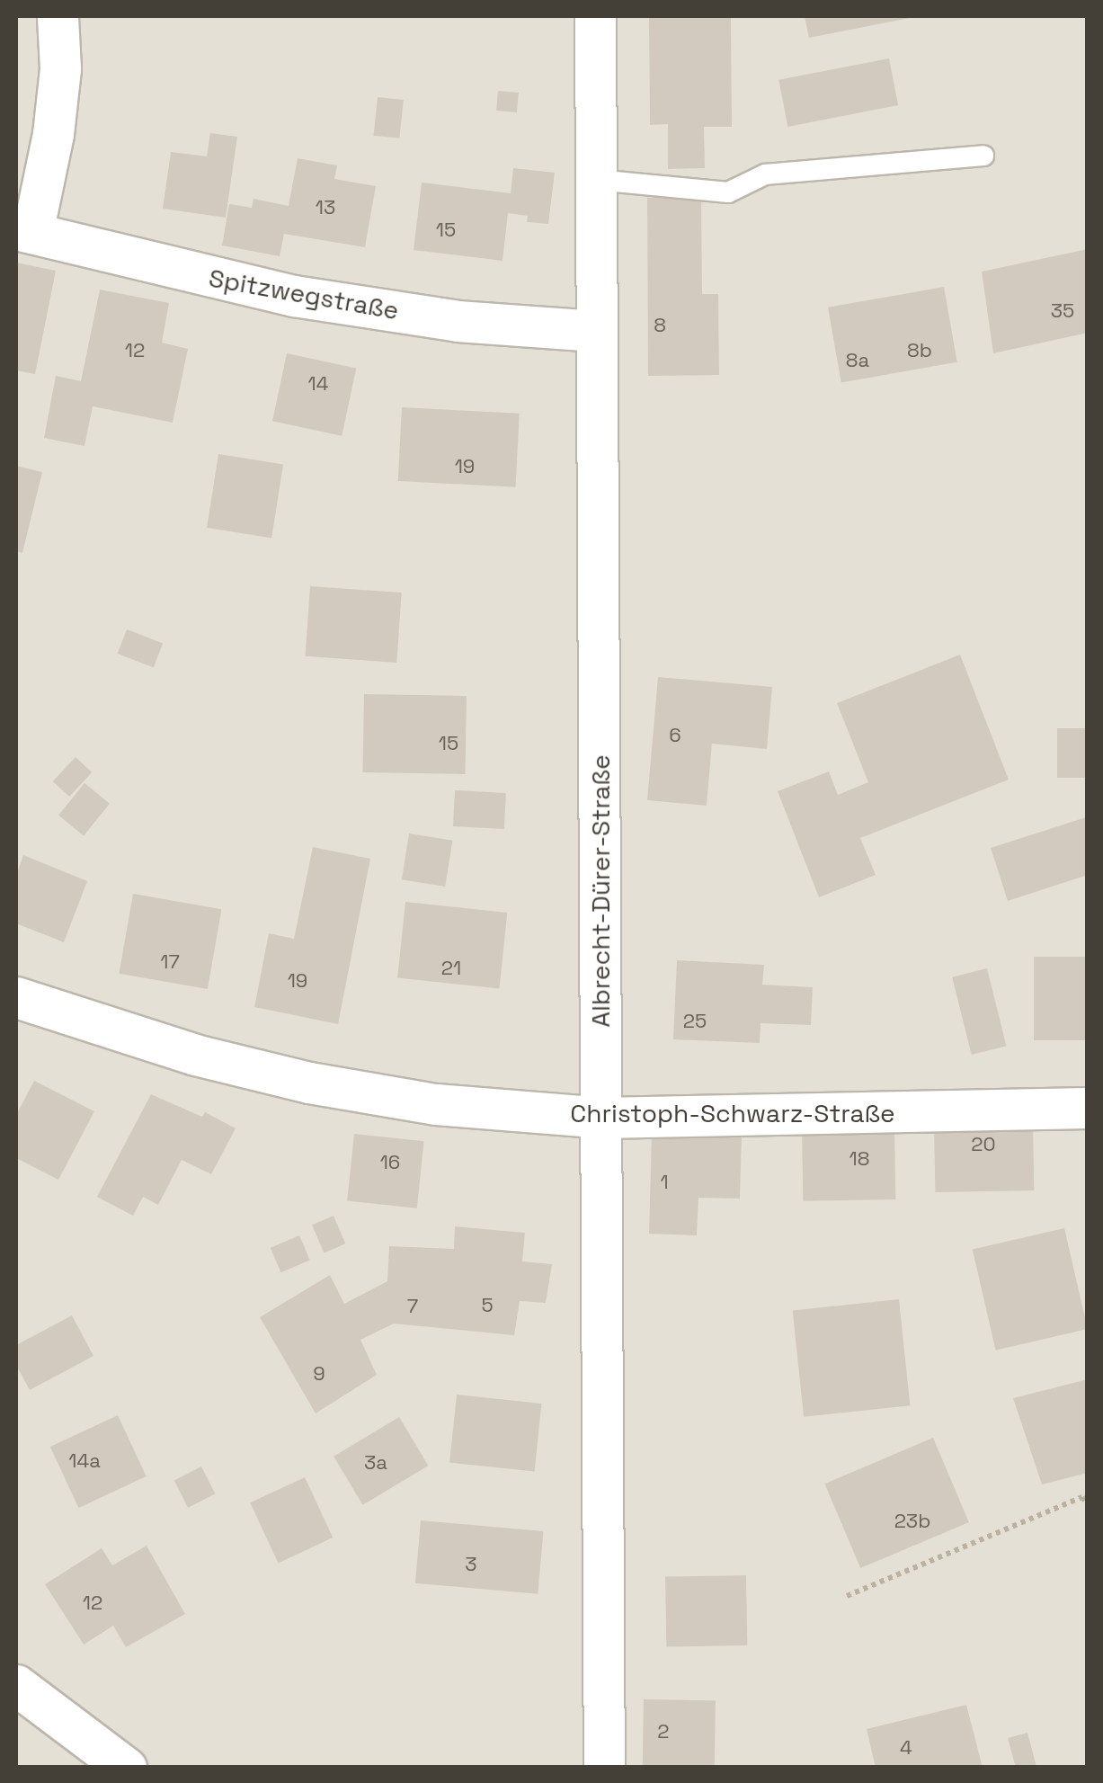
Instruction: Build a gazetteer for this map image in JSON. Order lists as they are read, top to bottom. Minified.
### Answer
{"streets":{"street":["Spitzwegstraße","Albrecht-Dürer-Straße","Christoph-Schwarz-Straße"]},"crossings":[["Spitzwegstraße","Albrecht-Dürer-Straße"],["Albrecht-Dürer-Straße","Christoph-Schwarz-Straße"]],"house_numbers":["13","15","35","8","12","8b","8a","14","19","6","15","17","21","19","25","20","18","16","1","5","7","9","14a","3a","23b","3","12","2","4"]}
